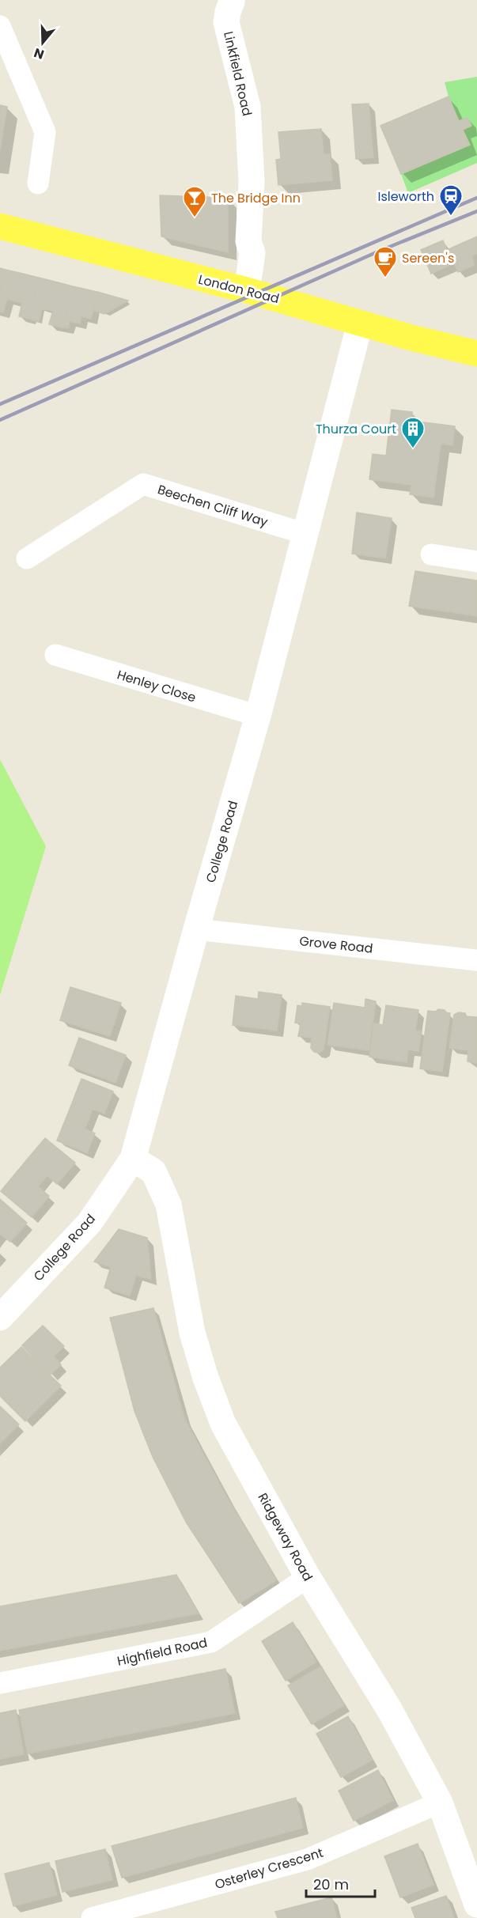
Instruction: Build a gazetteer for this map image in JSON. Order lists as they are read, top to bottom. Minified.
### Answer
{"streets":{"main road":["London Road"],"street":["Linkfield Road","Beechen Cliff Way","Henley Close","College Road","Grove Road","Ridgeway Road","Highfield Road","Osterley Crescent"]},"crossings":[["Linkfield Road","London Road"],["London Road","College Road"],["Beechen Cliff Way","College Road"],["Henley Close","College Road"],["College Road","Grove Road"],["College Road","Ridgeway Road"],["Ridgeway Road","Highfield Road"],["Ridgeway Road","Osterley Crescent"]],"places":{"station":["Isleworth"],"bar":["The Bridge Inn"],"cafe":["Sereen's"],"building":["Thurza Court"]},"scale_bar":"20 m","north":"bottom"}
